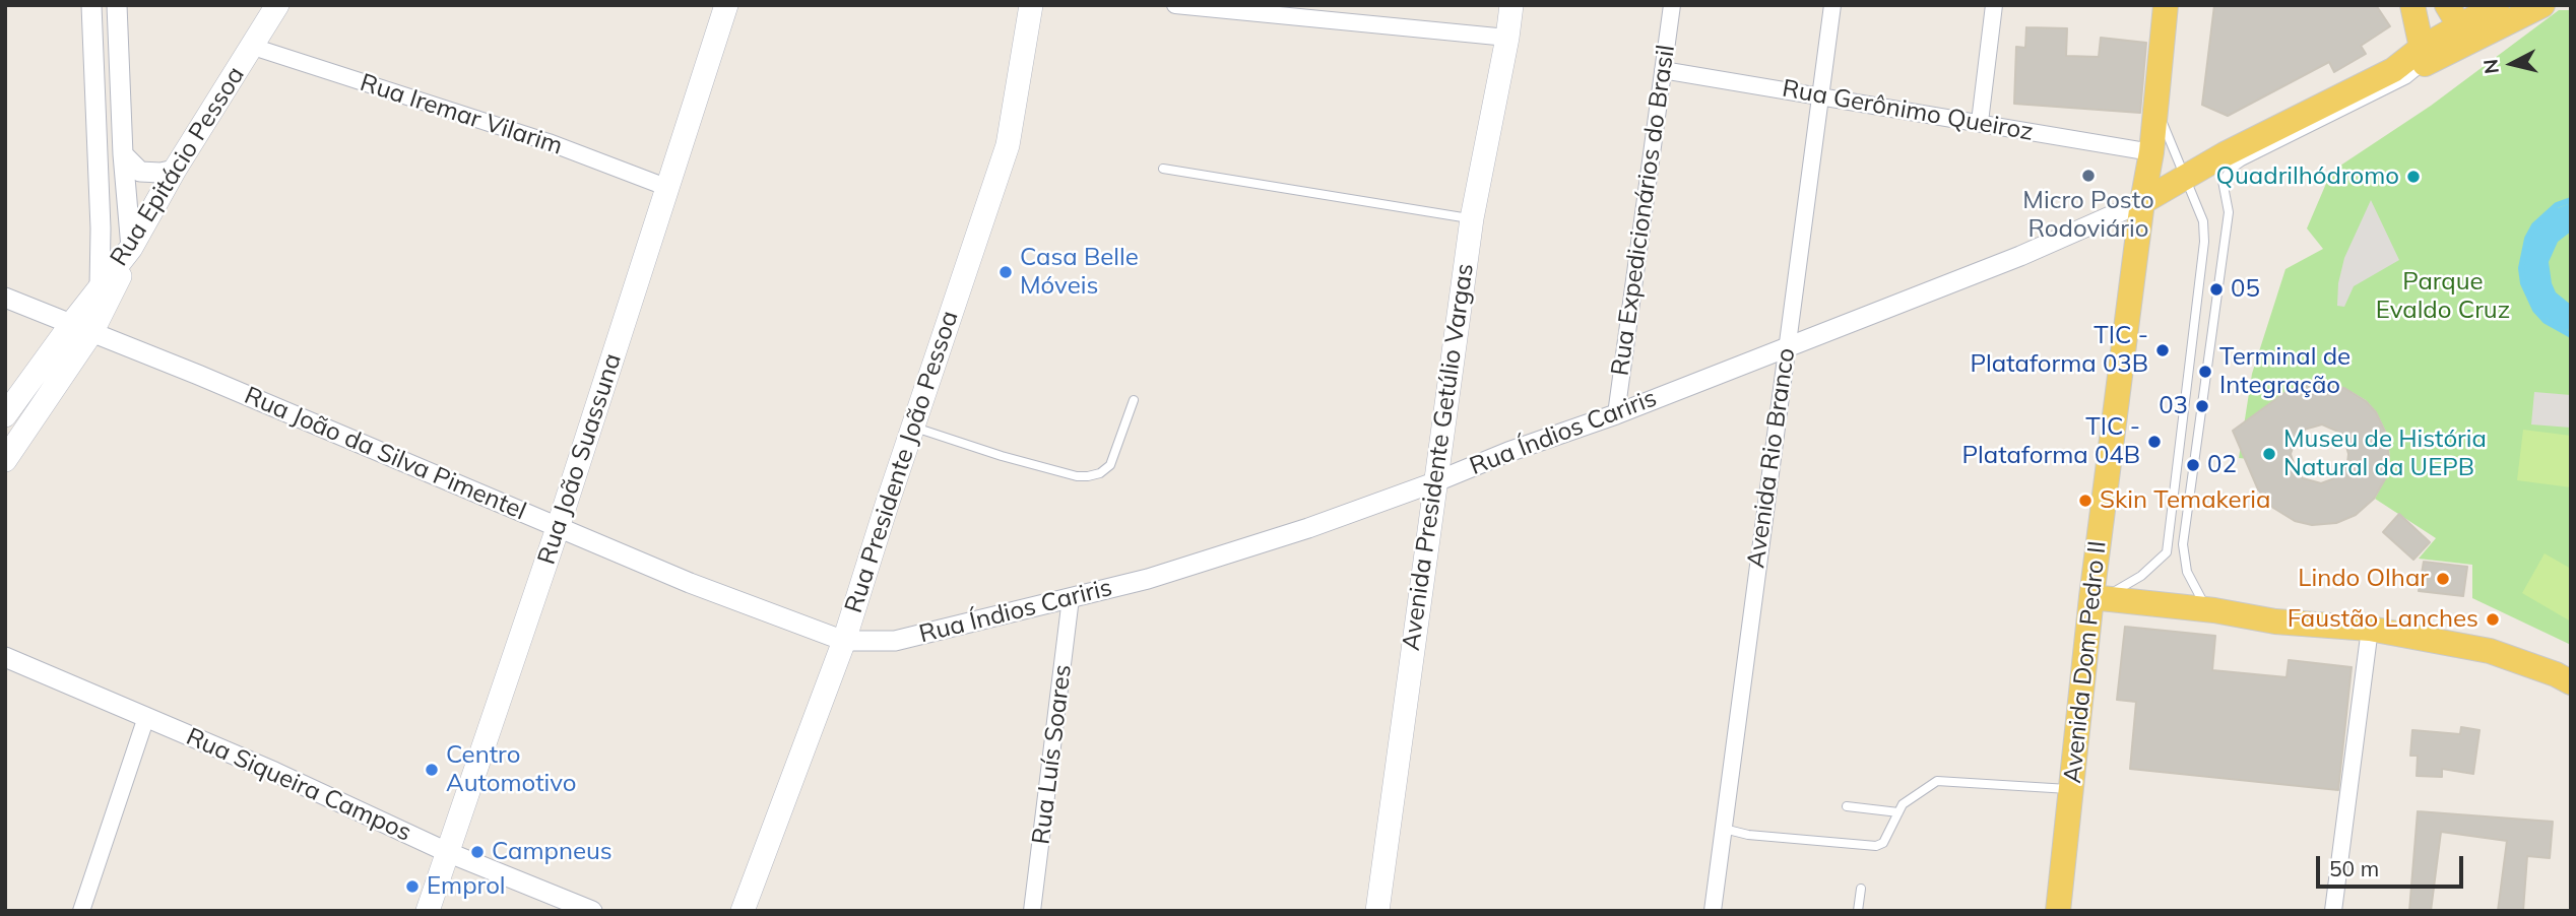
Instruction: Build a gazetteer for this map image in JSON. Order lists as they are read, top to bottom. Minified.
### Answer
{"streets":{"main road":["Rua Epitácio Pessoa","Avenida Presidente Getúlio Vargas","Rua João Suassuna","Rua Presidente João Pessoa","Avenida Dom Pedro II"],"street":["Rua Gerônimo Queiroz","Rua Iremar Vilarim","Rua Expedicionários do Brasil","Rua Índios Cariris","Rua João da Silva Pimentel","Avenida Rio Branco","Rua Luís Soares","Rua Siqueira Campos"]},"crossings":[["Rua Gerônimo Queiroz","Rua Expedicionários do Brasil"],["Rua Gerônimo Queiroz","Avenida Rio Branco"],["Rua Gerônimo Queiroz","Avenida Dom Pedro II"],["Rua Iremar Vilarim","Rua Epitácio Pessoa"],["Rua Iremar Vilarim","Rua João Suassuna"],["Rua Epitácio Pessoa","Rua João da Silva Pimentel"],["Rua Expedicionários do Brasil","Rua Índios Cariris"],["Rua Índios Cariris","Rua João da Silva Pimentel"],["Rua Índios Cariris","Avenida Presidente Getúlio Vargas"],["Rua Índios Cariris","Avenida Rio Branco"],["Rua Índios Cariris","Rua Presidente João Pessoa"],["Rua Índios Cariris","Avenida Dom Pedro II"],["Rua Índios Cariris","Rua Luís Soares"],["Rua João da Silva Pimentel","Rua João Suassuna"],["Rua João da Silva Pimentel","Rua Presidente João Pessoa"],["Rua João Suassuna","Rua Siqueira Campos"]],"parks":["Parque Evaldo Cruz"],"places":["Micro Posto Rodoviário","Quadrilhódromo","Casa Belle Móveis","05","TIC - Plataforma 03B","Terminal de Integração","03","TIC - Plataforma 04B","Museu de História Natural da UEPB","02","Skin Temakeria","Lindo Olhar","Faustão Lanches","Centro Automotivo","Campneus","Emprol"],"scale_bar":"50 m","north":"left"}
